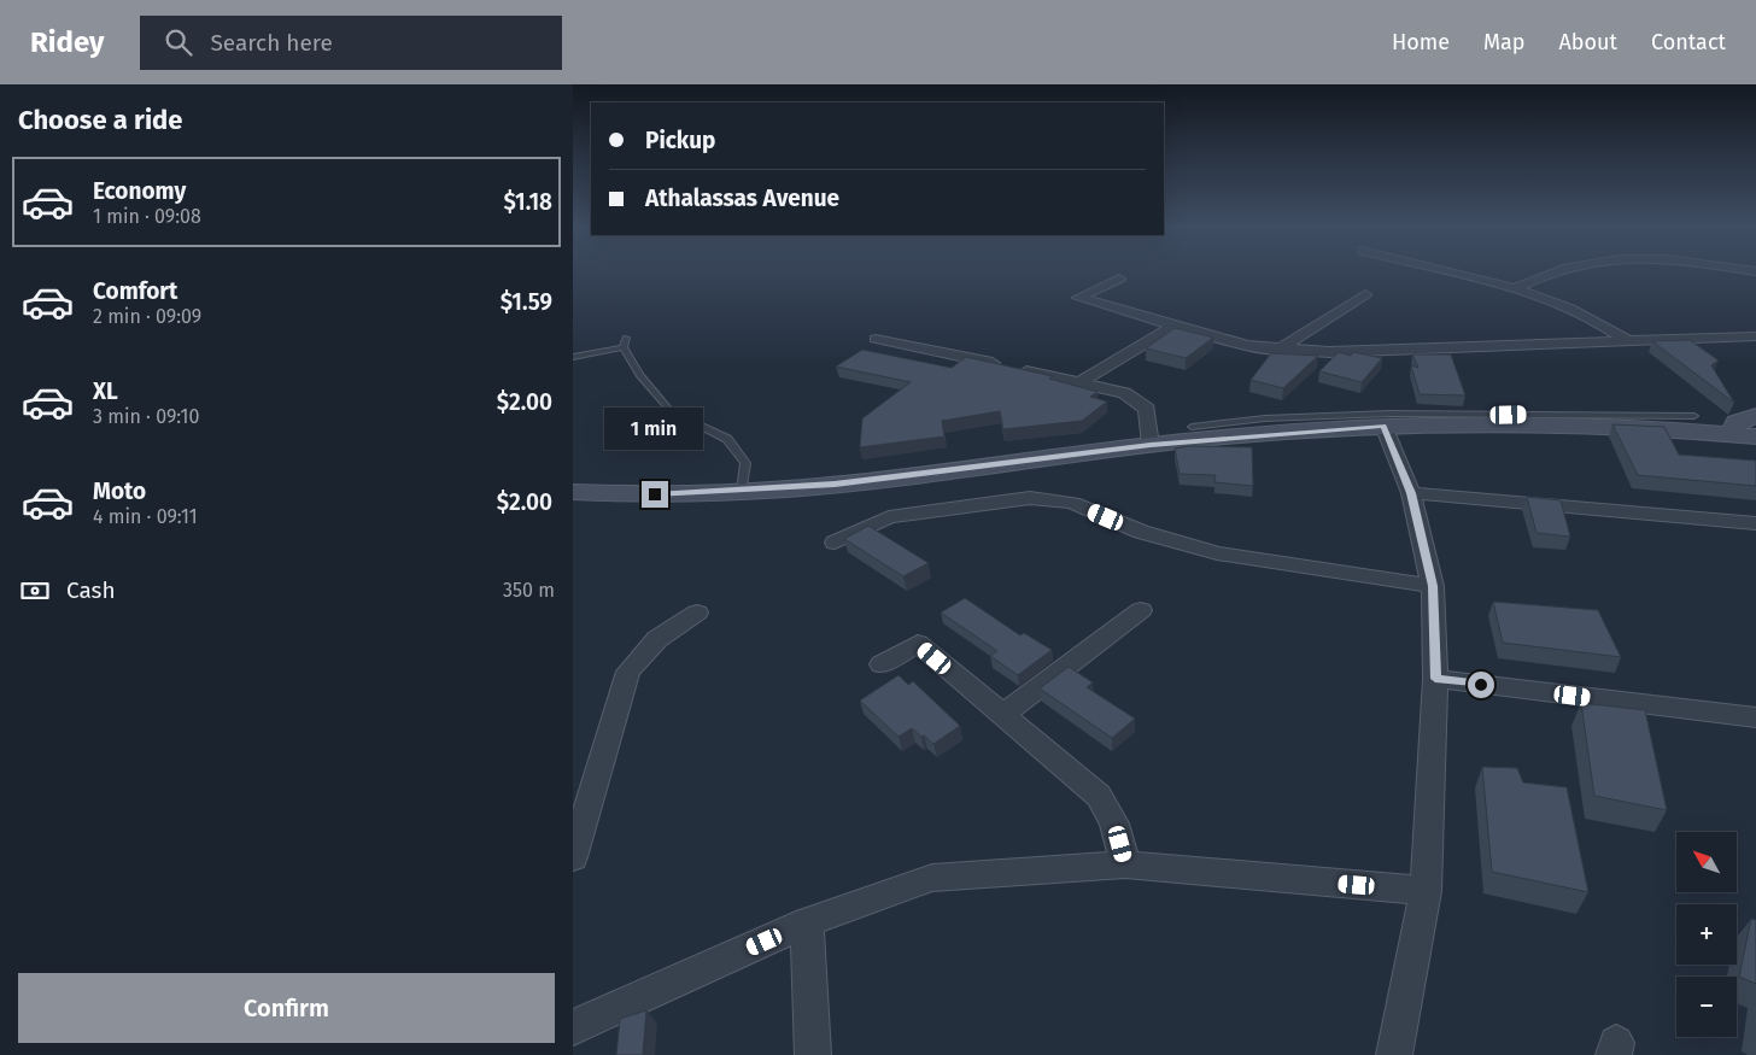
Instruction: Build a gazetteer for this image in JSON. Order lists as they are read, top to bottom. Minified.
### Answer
{"north":"top left","page":{"header":"Ridey","search":"Search here","nav":["Home","Map","About","Contact"],"heading":"Choose a ride","banner":["Pickup","Athalassas Avenue"],"list":[{"name":"Economy","note":"1 min · 09:08","value":"$1.18"},{"name":"Comfort","note":"2 min · 09:09","value":"$1.59"},{"name":"XL","note":"3 min · 09:10","value":"$2.00"},{"name":"Moto","note":"4 min · 09:11","value":"$2.00"}],"bubble":"1 min","pay":["Cash","350 m"],"map_buttons":["+","−"],"buttons":"Confirm"}}
